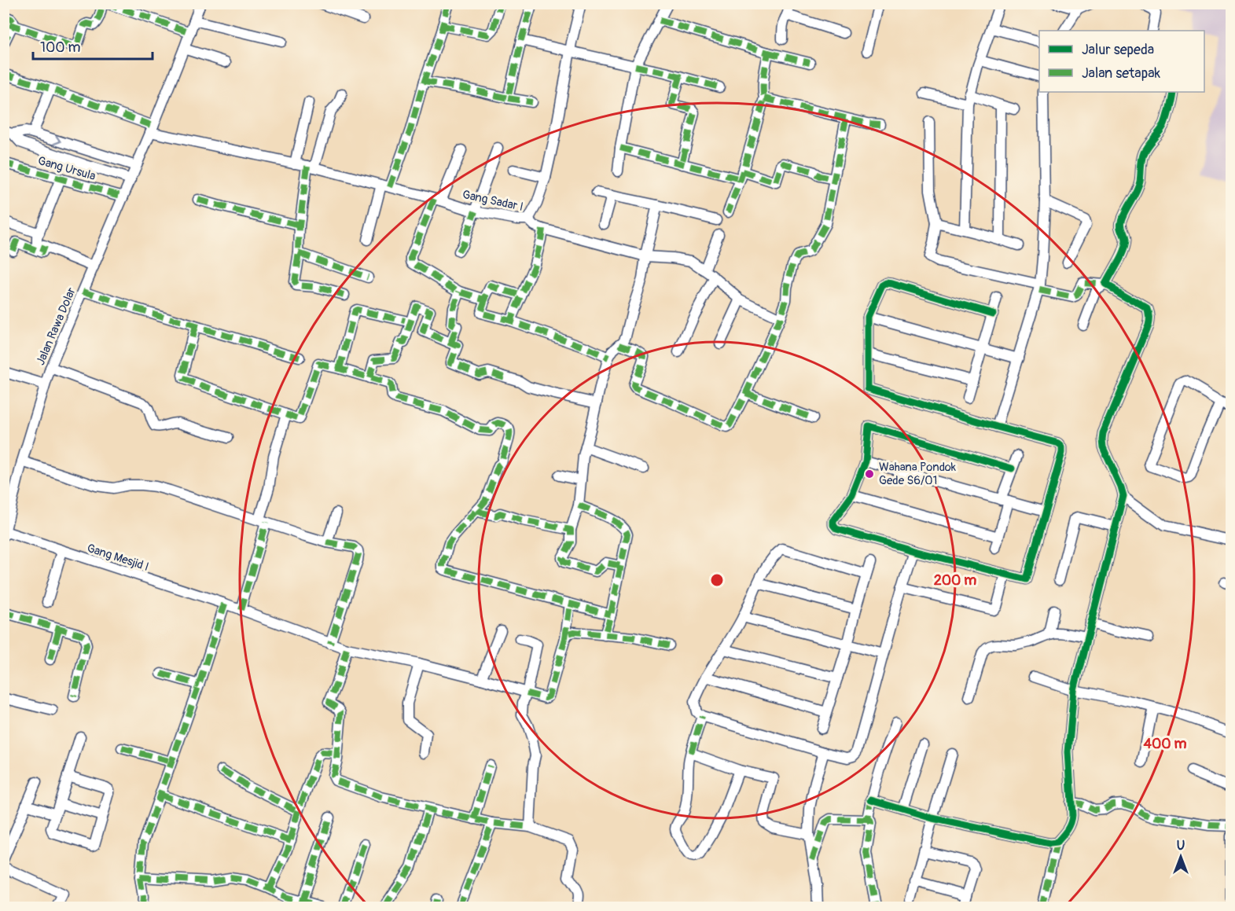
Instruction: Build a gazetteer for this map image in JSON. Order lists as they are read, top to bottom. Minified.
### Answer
{"streets":{"street":["Gang Ursula","Gang Sadar I","Jalan Rawa Dolar","Gang Mesjid I"]},"crossings":[["Gang Ursula","Jalan Rawa Dolar"],["Gang Sadar I","Jalan Rawa Dolar"],["Jalan Rawa Dolar","Gang Mesjid I"]],"places":["Wahana Pondok Gede S6/01"],"legend":["Jalur sepeda","Jalan setapak"],"scale_bar":"100 m","north":"top","rings":["200 m","400 m"]}
